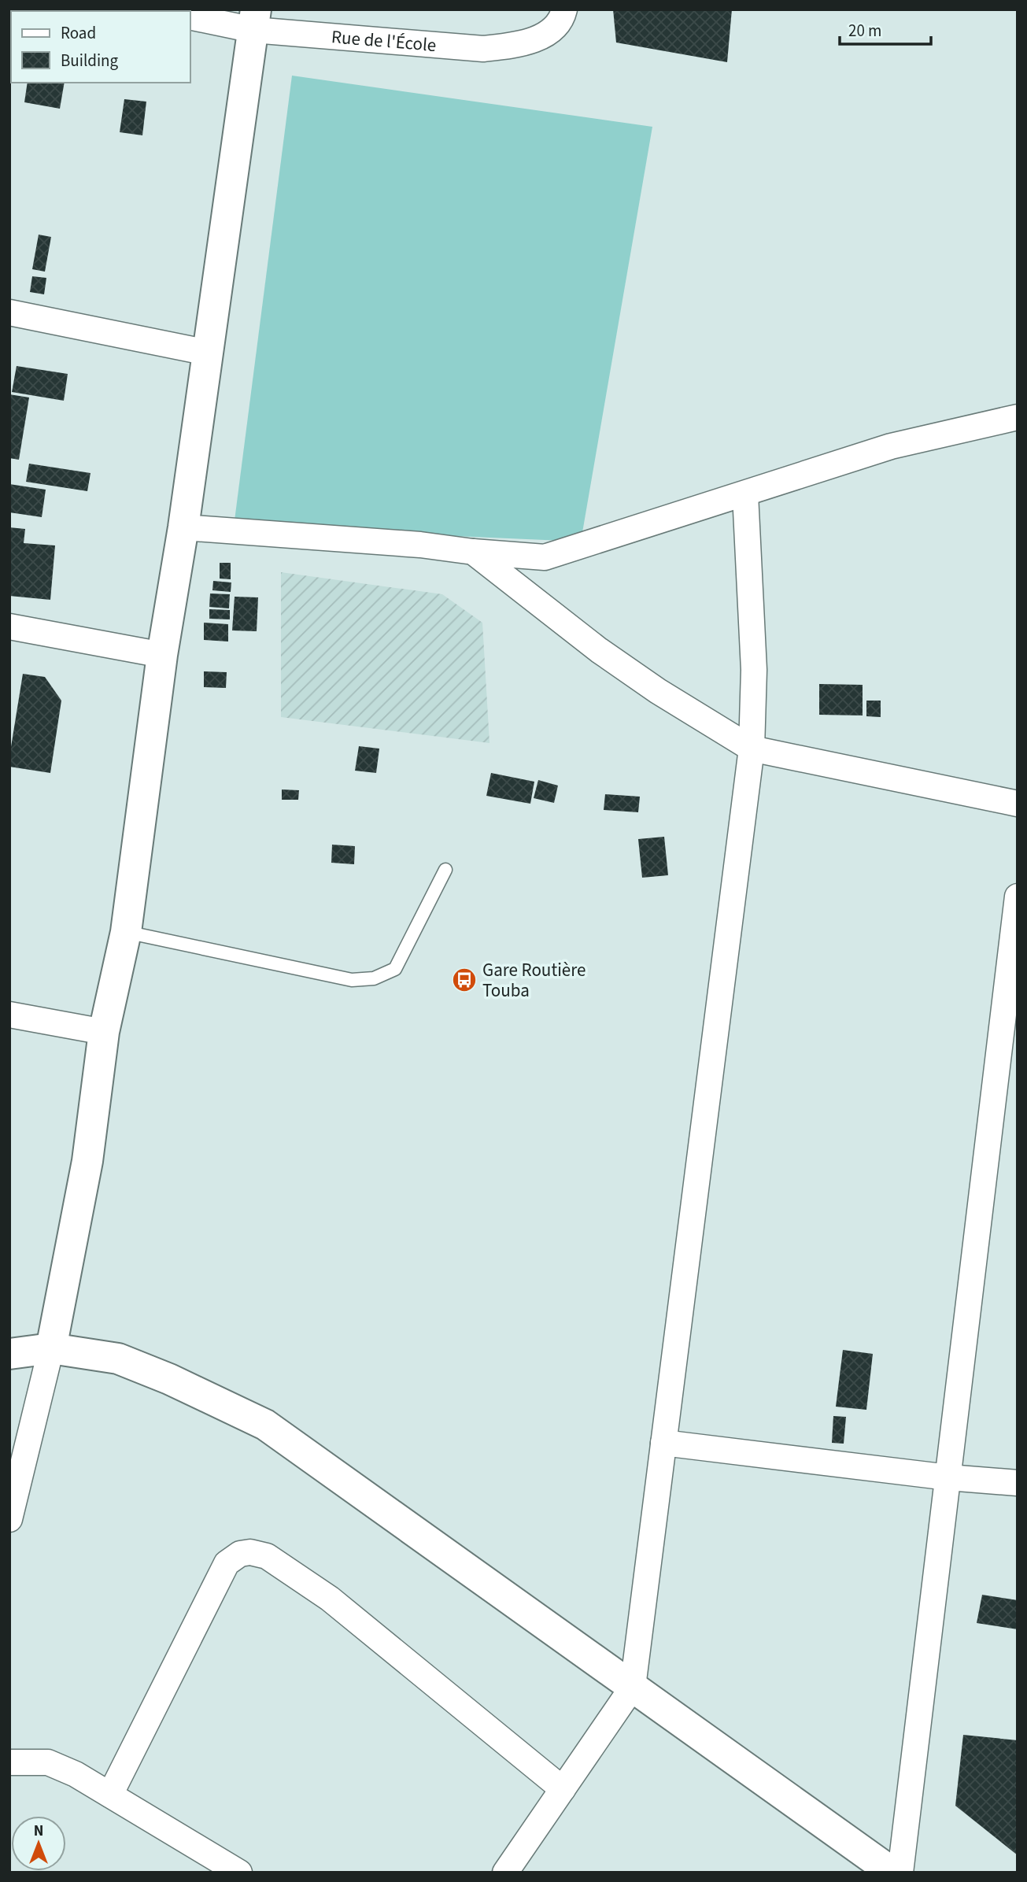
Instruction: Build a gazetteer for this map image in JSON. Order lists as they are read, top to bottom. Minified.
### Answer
{"streets":{"street":["Rue de l'École"]},"places":{"bus stop":["Gare Routière Touba"]},"legend":["Road","Building"],"scale_bar":"20 m","north":"top"}
